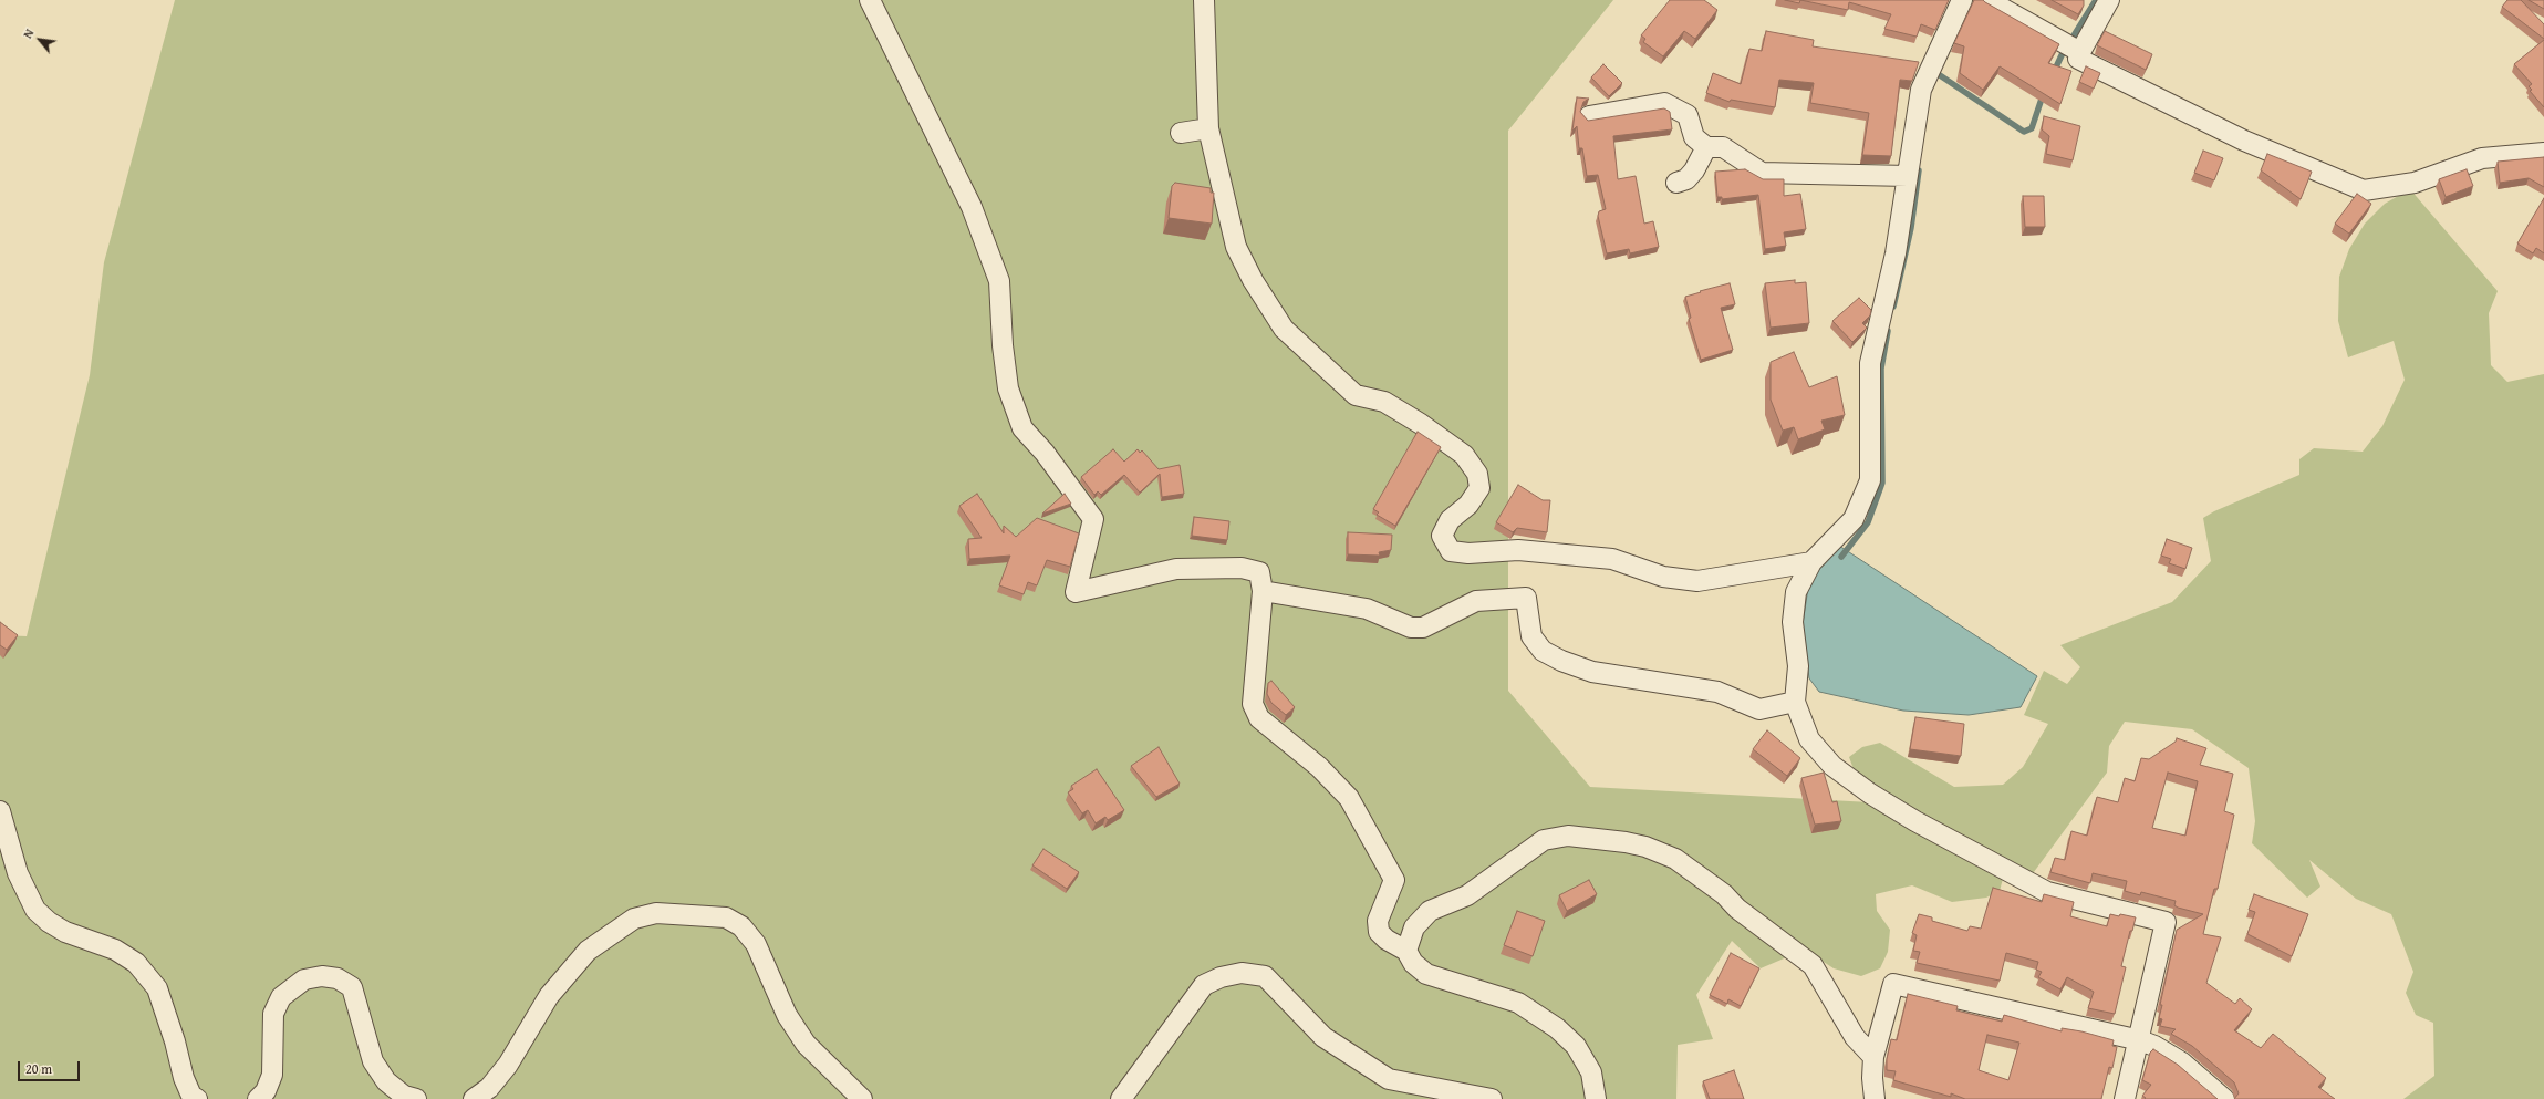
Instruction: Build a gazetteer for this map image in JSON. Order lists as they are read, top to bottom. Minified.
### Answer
{"scale_bar":"20 m","north":"top left"}
